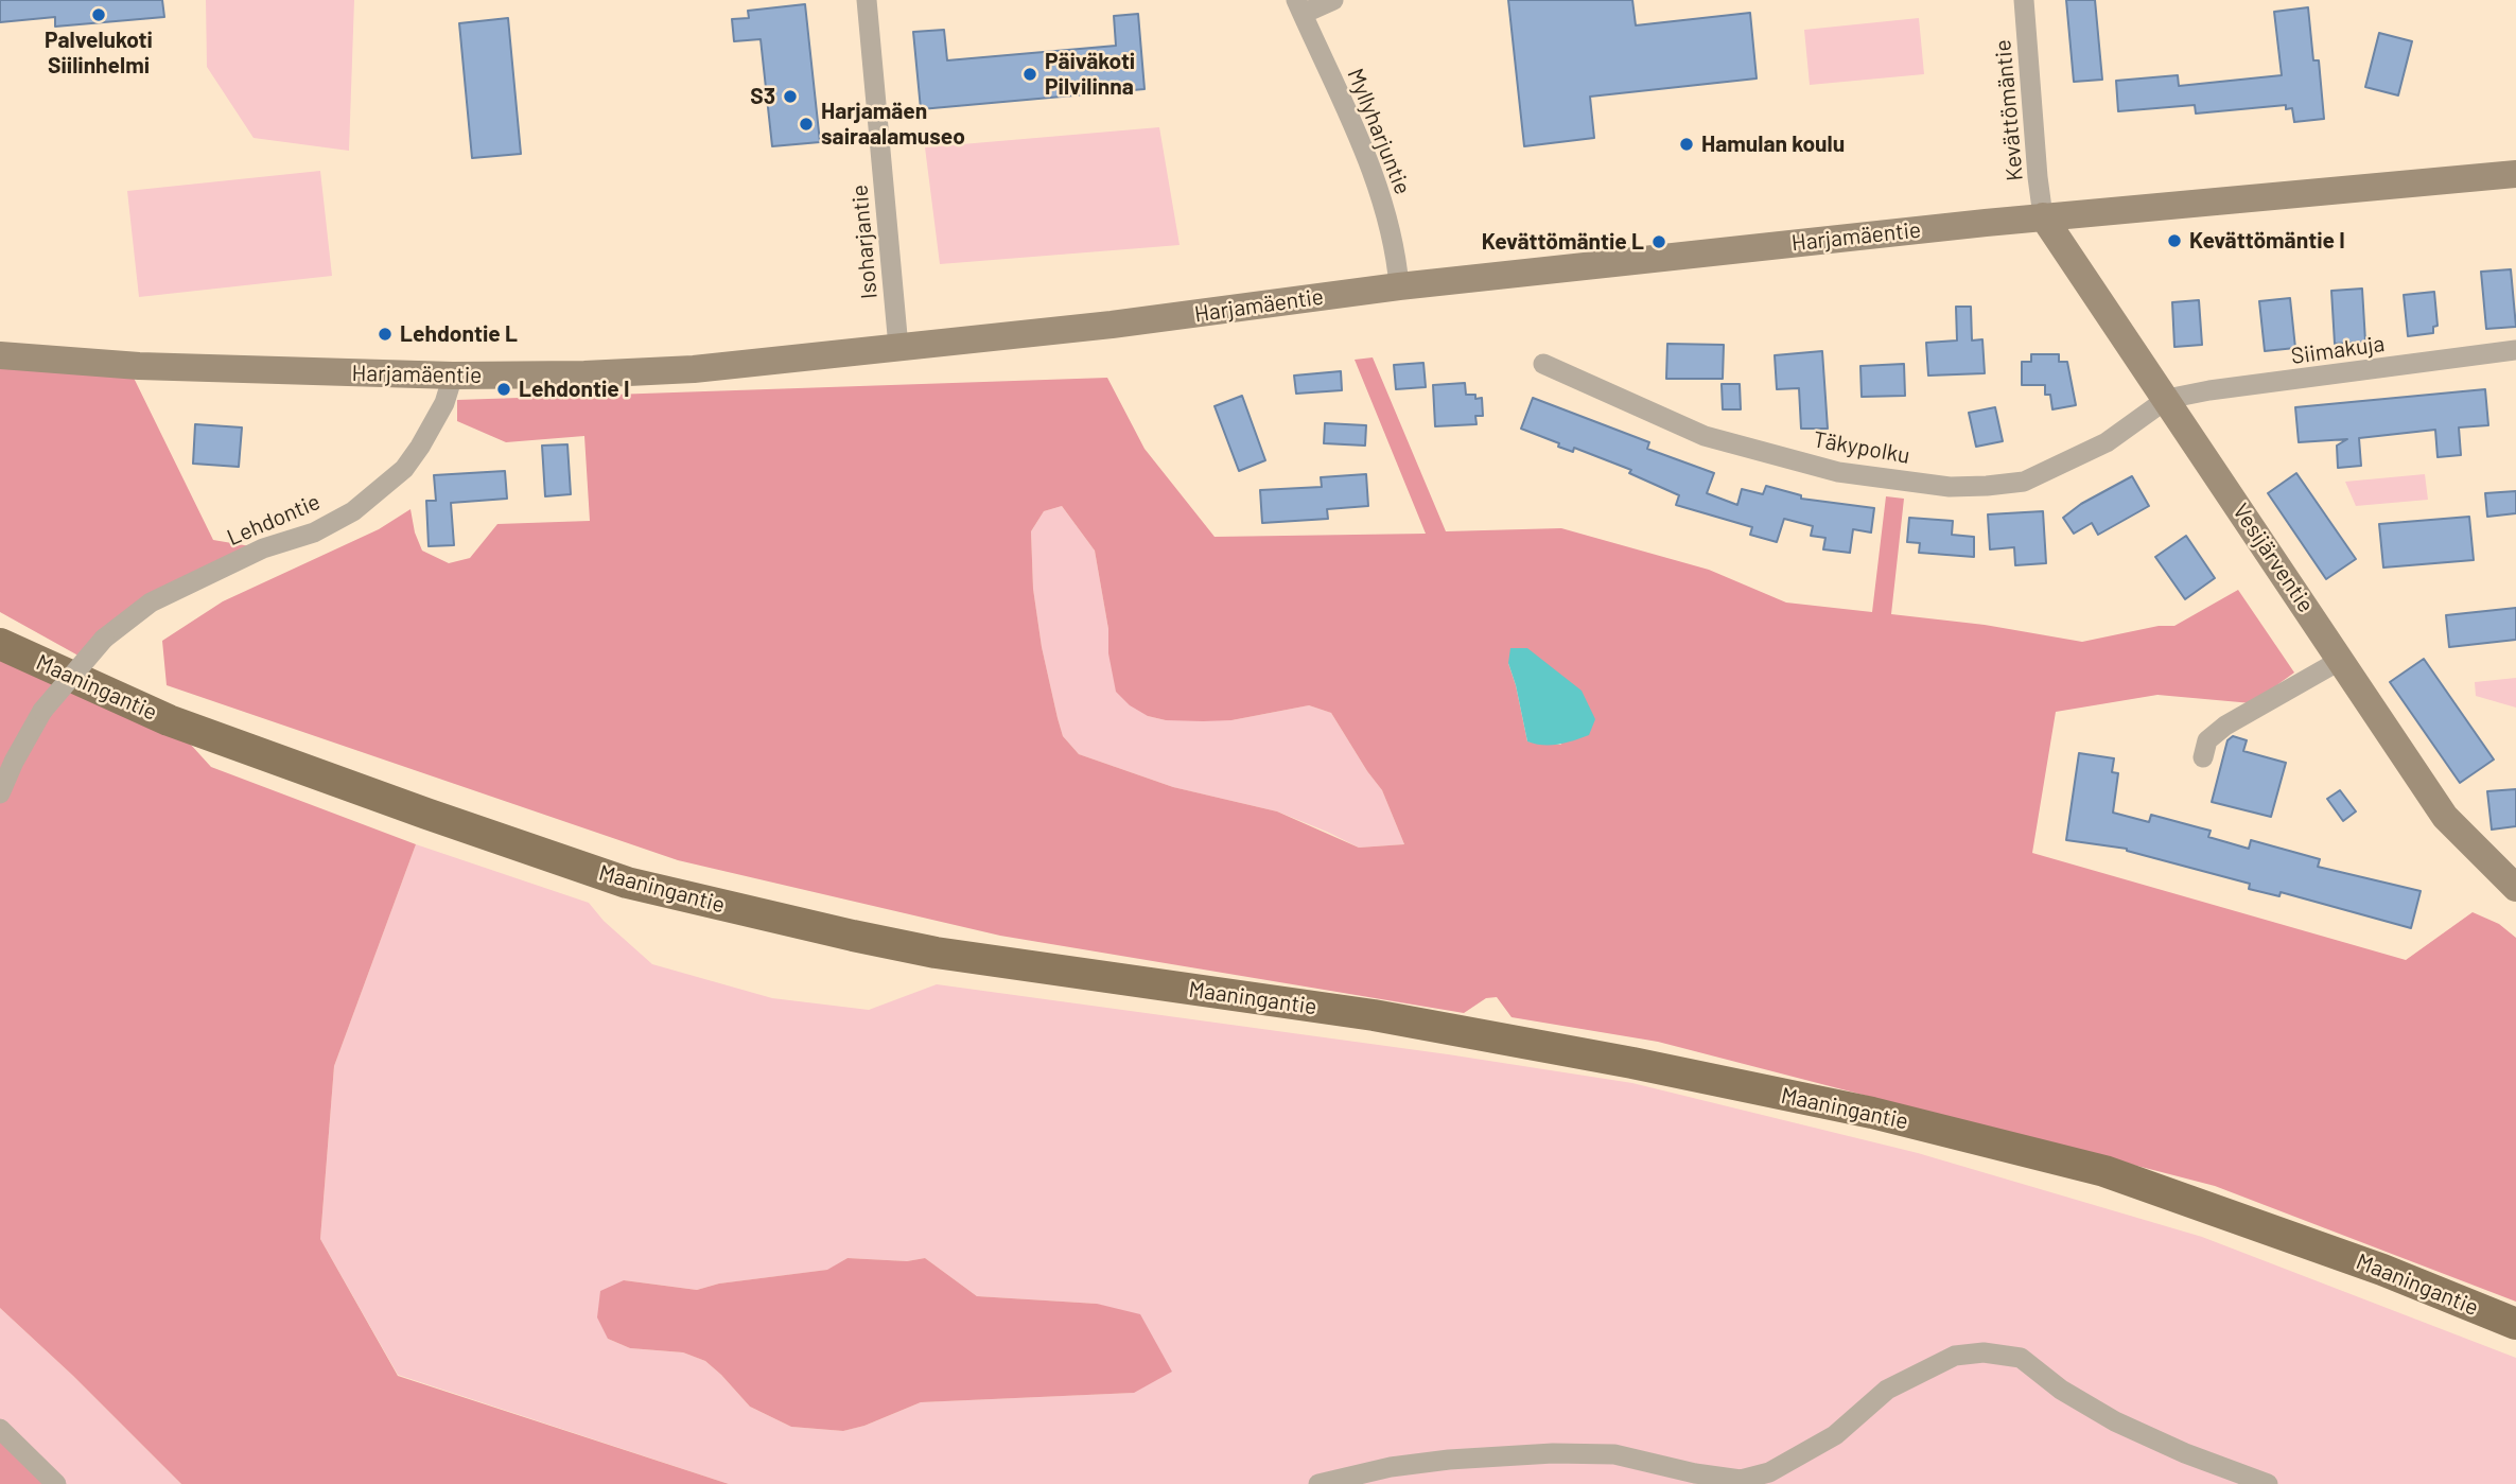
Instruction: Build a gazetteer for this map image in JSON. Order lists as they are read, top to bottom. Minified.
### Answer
{"streets":{"main road":["Maaningantie"],"street":["Kevättömäntie","Myllyharjuntie","Harjamäentie","Isoharjantie","Siimakuja","Täkypolku","Lehdontie","Vesijärventie"]},"crossings":[["Kevättömäntie","Harjamäentie"],["Kevättömäntie","Vesijärventie"],["Myllyharjuntie","Harjamäentie"],["Harjamäentie","Isoharjantie"],["Harjamäentie","Lehdontie"],["Harjamäentie","Vesijärventie"],["Siimakuja","Täkypolku"],["Siimakuja","Vesijärventie"],["Täkypolku","Vesijärventie"]],"places":["Palvelukoti Siilinhelmi","Päiväkoti Pilvilinna","S3","Harjamäen sairaalamuseo","Hamulan koulu","Kevättömäntie I","Kevättömäntie L","Lehdontie L","Lehdontie I"]}
